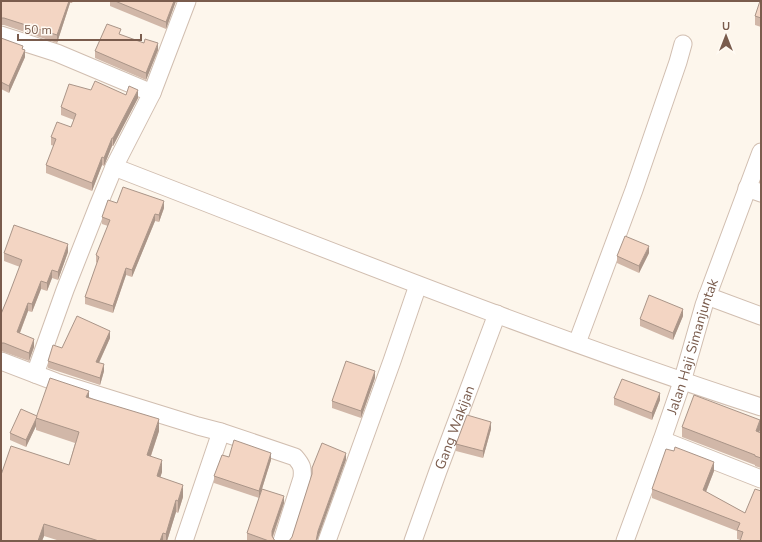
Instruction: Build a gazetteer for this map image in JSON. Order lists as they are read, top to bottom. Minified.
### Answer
{"streets":{"street":["Jalan Haji Simanjuntak","Gang Wakijan"]},"scale_bar":"50 m","north":"top"}
